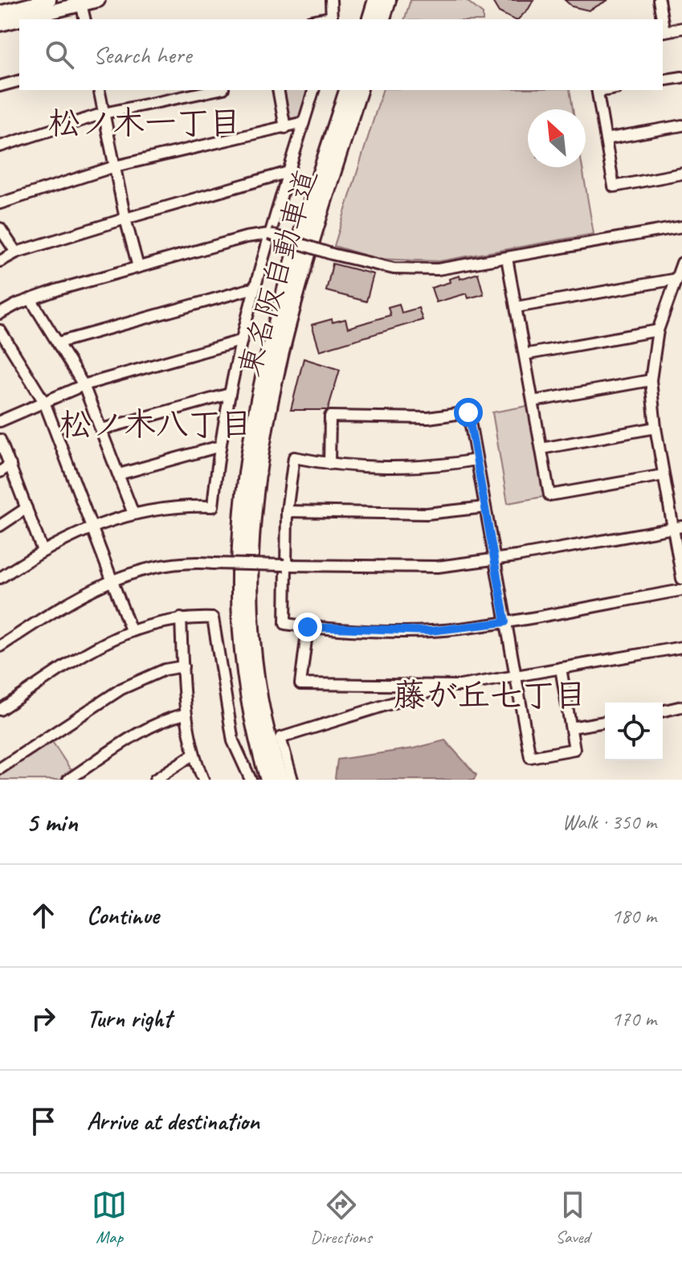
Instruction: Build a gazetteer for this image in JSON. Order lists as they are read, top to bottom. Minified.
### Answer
{"streets":{"highway":["東名阪自動車道"]},"districts":["松ノ木一丁目","松ノ木八丁目","藤が丘七丁目"],"north":"top left","page":{"search":"Search here","heading":["5 min","Walk · 350 m"],"list":[["Continue","180 m"],["Turn right","170 m"],"Arrive at destination"],"nav":["Map","Directions","Saved"]}}
